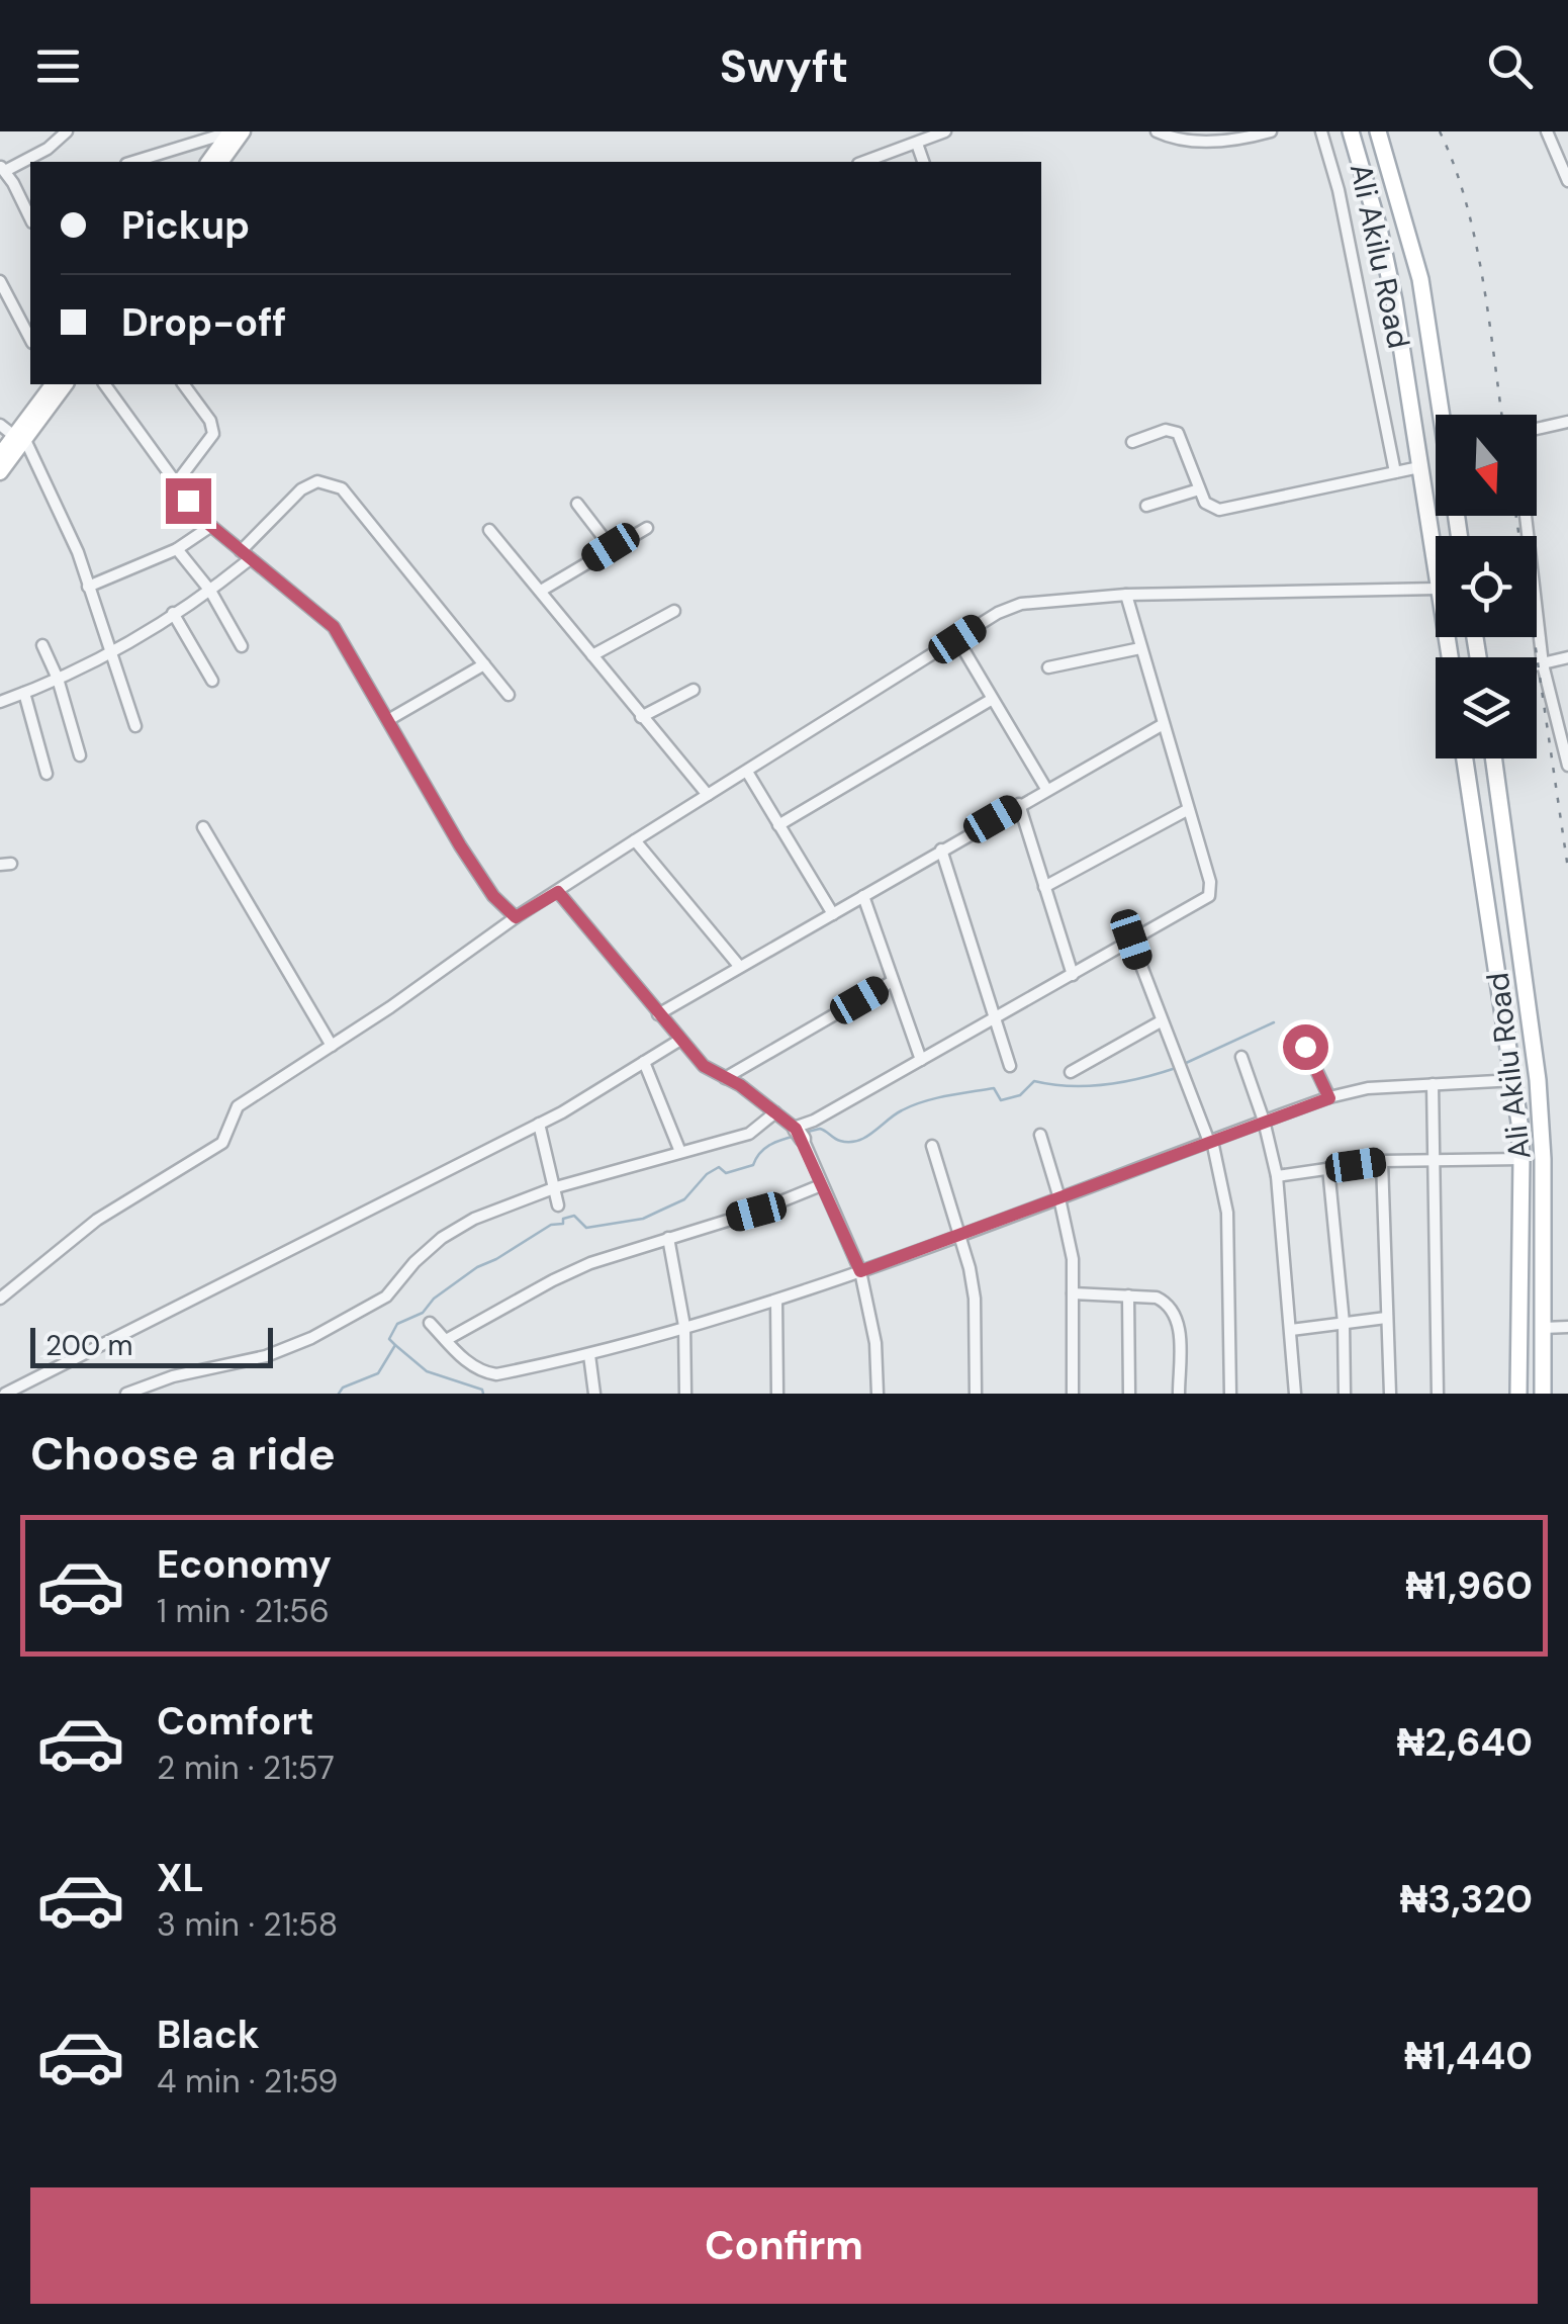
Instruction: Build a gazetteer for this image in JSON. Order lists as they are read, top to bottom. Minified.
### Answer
{"streets":{"main road":["Ali Akilu Road"]},"scale_bar":"200 m","north":"bottom","page":{"header":"Swyft","banner":["Pickup","Drop-off"],"scale":"200 m","heading":"Choose a ride","list":[{"name":"Economy","note":"1 min · 21:56","value":"₦1,960"},{"name":"Comfort","note":"2 min · 21:57","value":"₦2,640"},{"name":"XL","note":"3 min · 21:58","value":"₦3,320"},{"name":"Black","note":"4 min · 21:59","value":"₦1,440"}],"buttons":"Confirm"}}
